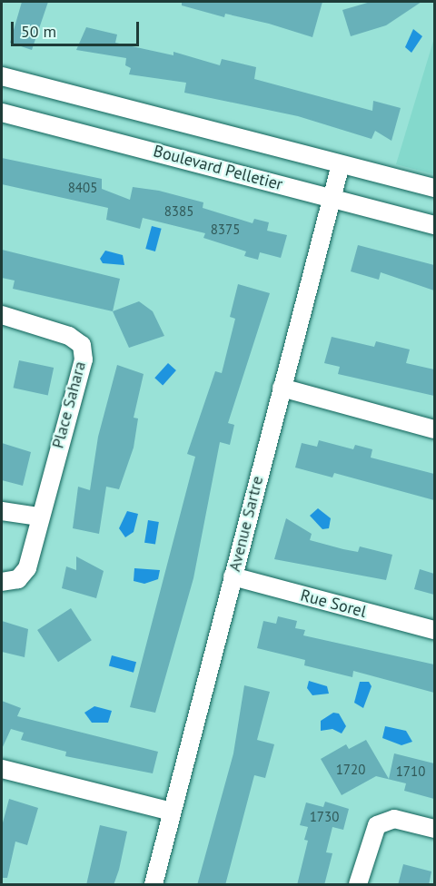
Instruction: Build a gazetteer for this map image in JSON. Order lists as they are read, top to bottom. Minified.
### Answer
{"streets":{"street":["Boulevard Pelletier","Place Sahara","Avenue Sartre","Rue Sorel"]},"crossings":[["Boulevard Pelletier","Avenue Sartre"],["Avenue Sartre","Rue Sorel"]],"house_numbers":["8405","8385","8375","1720","1710","1730"],"scale_bar":"50 m"}
